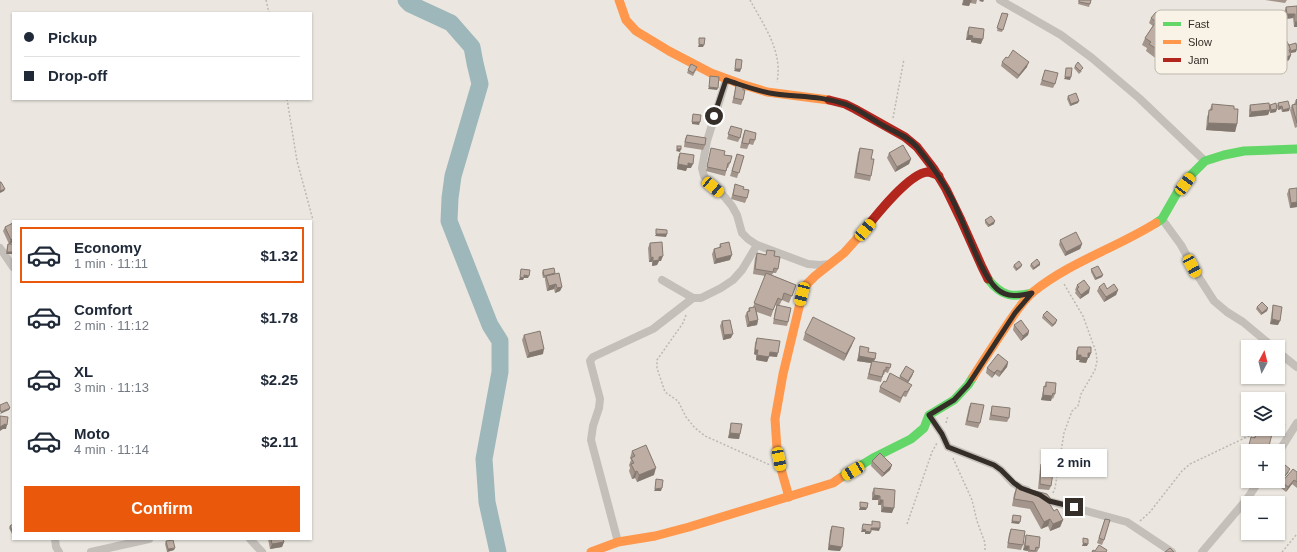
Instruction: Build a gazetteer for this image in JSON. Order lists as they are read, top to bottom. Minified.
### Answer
{"legend":["Fast","Slow","Jam"],"north":"top","page":{"banner":["Pickup","Drop-off"],"list":[{"name":"Economy","note":"1 min · 11:11","value":"$1.32"},{"name":"Comfort","note":"2 min · 11:12","value":"$1.78"},{"name":"XL","note":"3 min · 11:13","value":"$2.25"},{"name":"Moto","note":"4 min · 11:14","value":"$2.11"}],"map_buttons":["+","−"],"bubble":"2 min","buttons":"Confirm"}}
